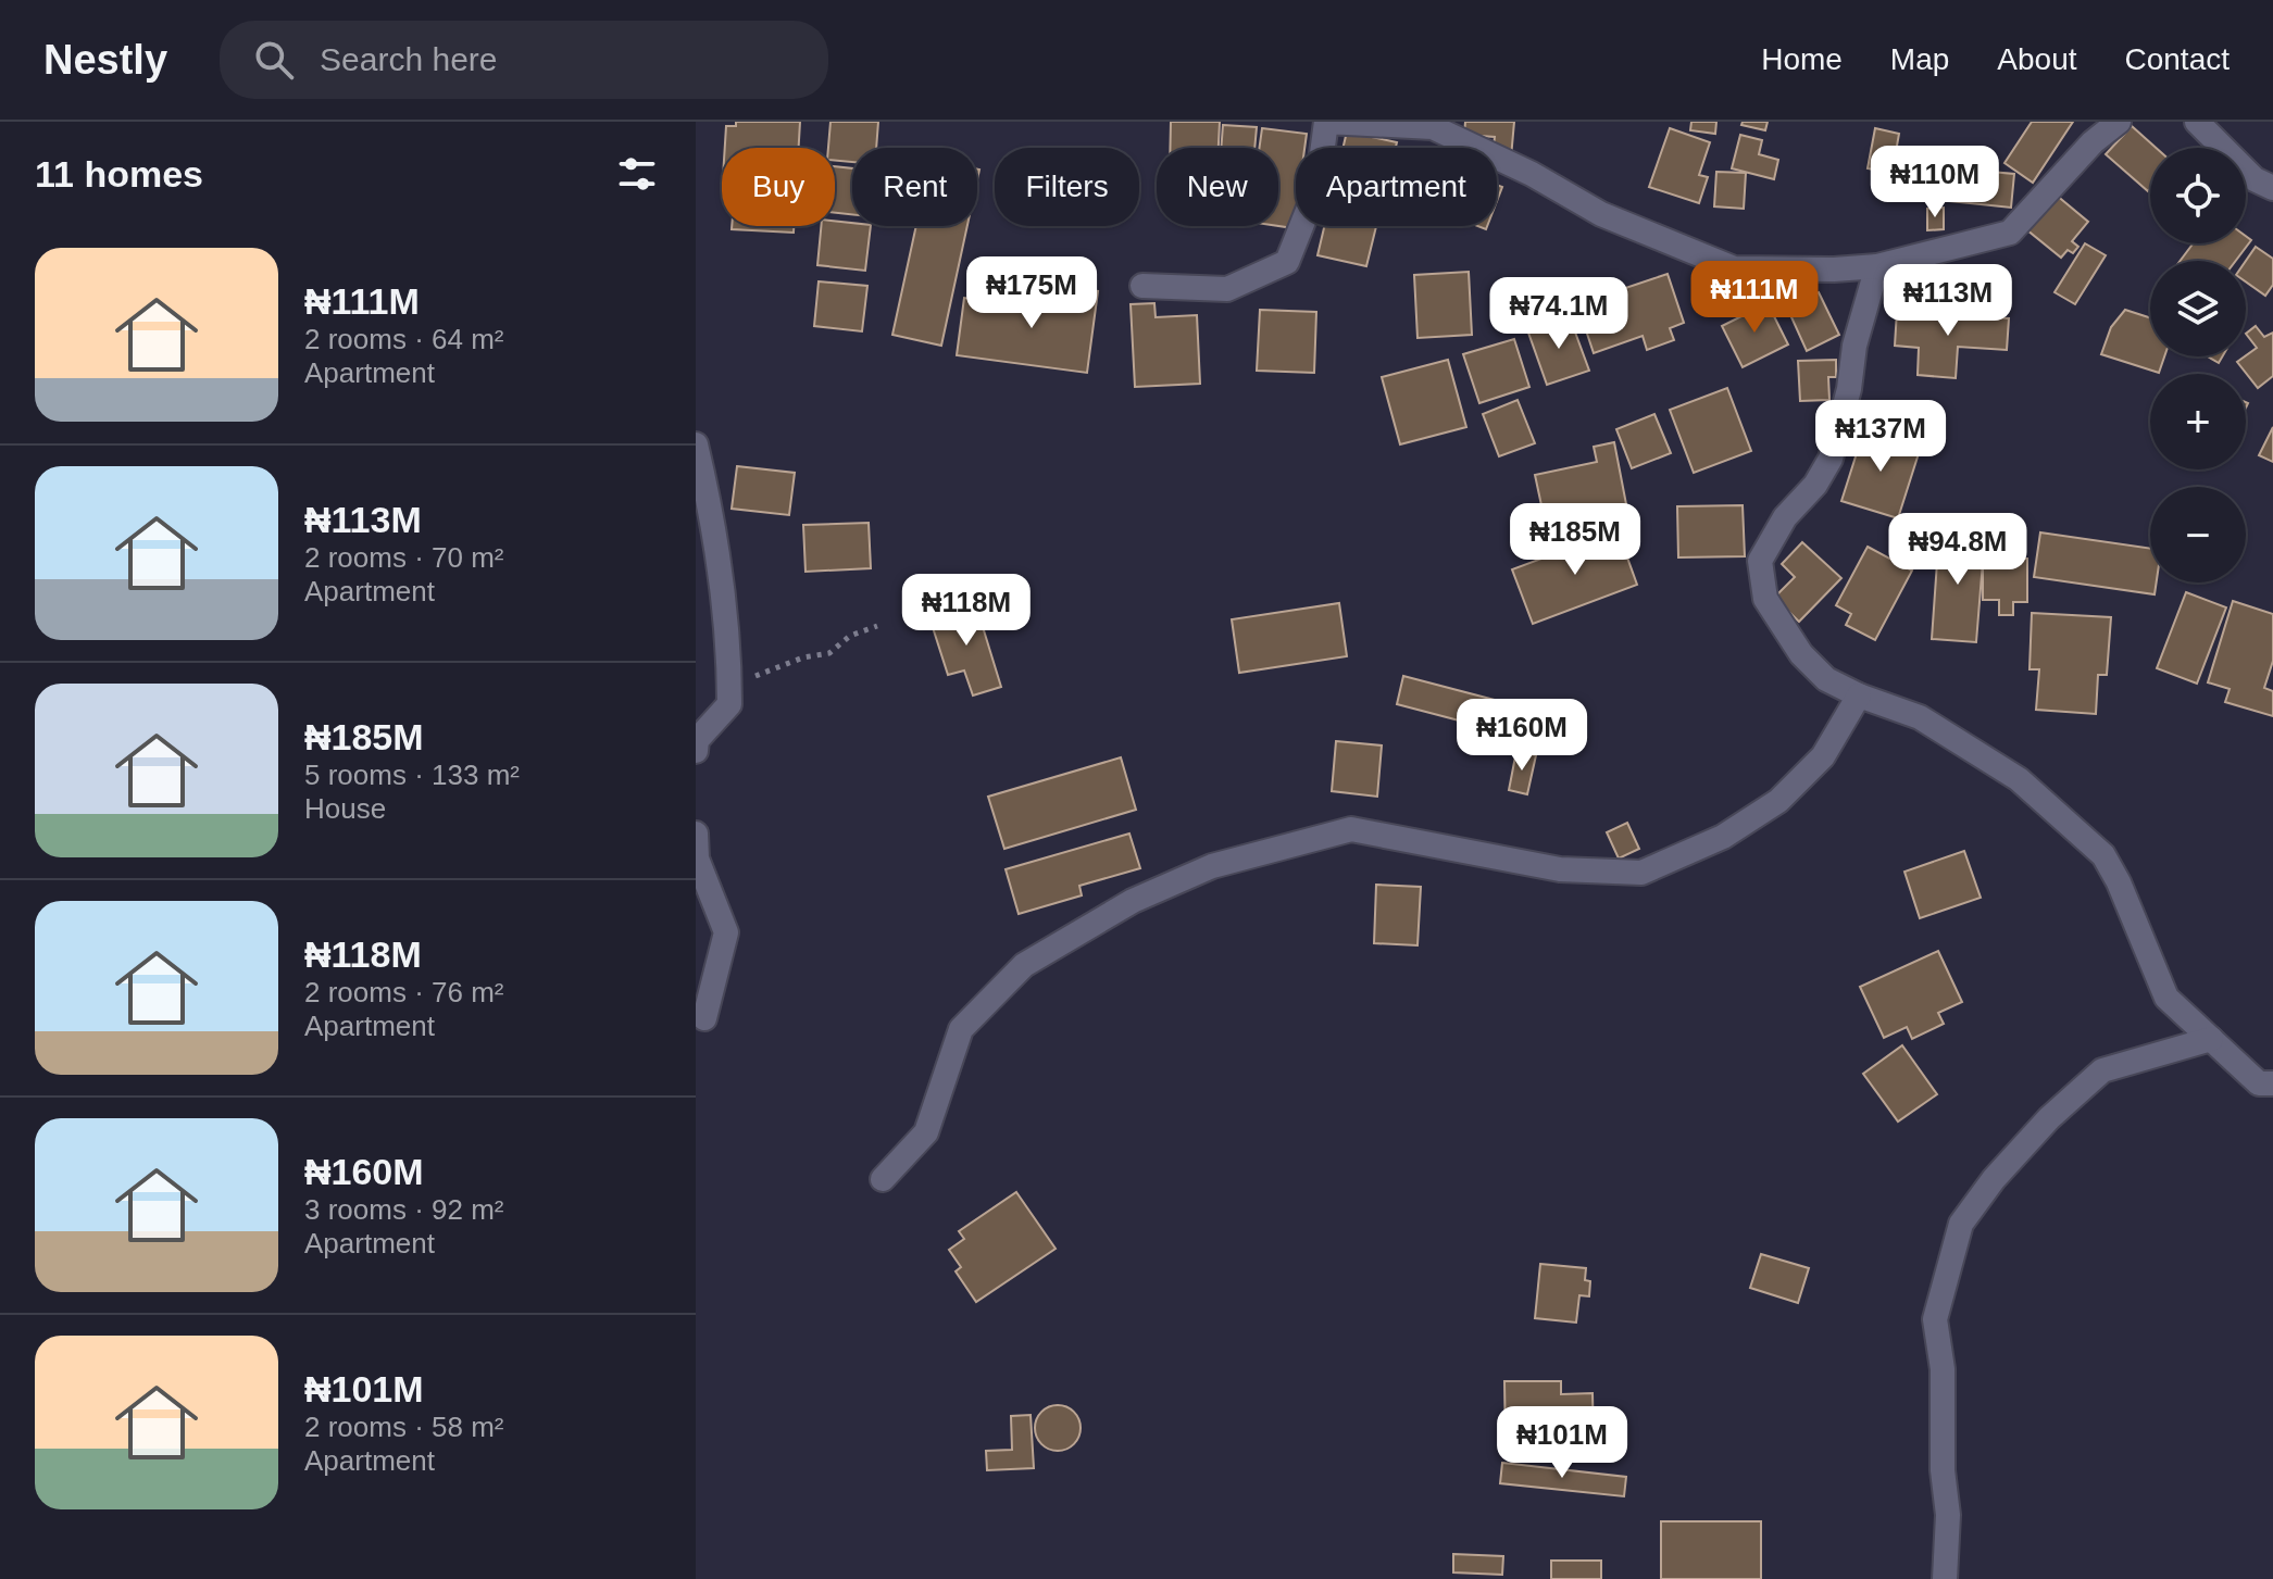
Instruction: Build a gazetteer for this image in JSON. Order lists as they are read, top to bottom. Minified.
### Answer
{"page":{"header":"Nestly","search":"Search here","nav":["Home","Map","About","Contact"],"heading":"11 homes","price":["₦110M","₦175M","₦111M","₦113M","₦74.1M","₦137M","₦185M","₦94.8M","₦118M","₦160M","₦101M"],"map_buttons":["+","−"],"chip":["Buy","Rent","Filters","New","Apartment"],"list":[{"name":"₦111M","note":"2 rooms · 64 m² · Apartment"},{"name":"₦113M","note":"2 rooms · 70 m² · Apartment"},{"name":"₦185M","note":"5 rooms · 133 m² · House"},{"name":"₦118M","note":"2 rooms · 76 m² · Apartment"},{"name":"₦160M","note":"3 rooms · 92 m² · Apartment"},{"name":"₦101M","note":"2 rooms · 58 m² · Apartment"}]}}
